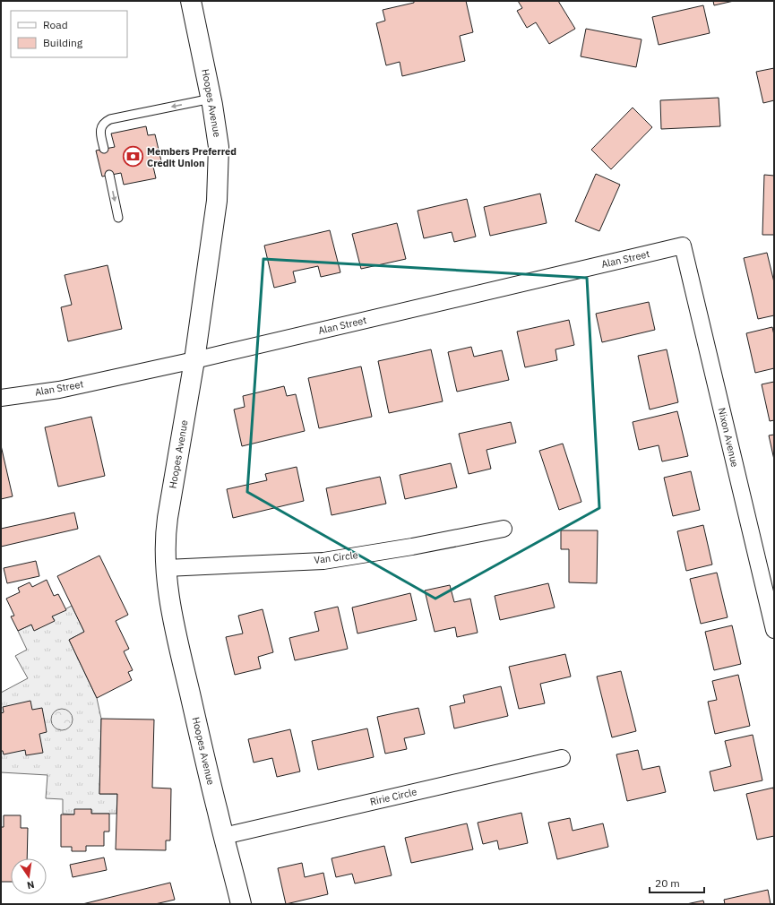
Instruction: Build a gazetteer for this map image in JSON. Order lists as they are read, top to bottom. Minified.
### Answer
{"streets":{"street":["Hoopes Avenue","Alan Street","Nixon Avenue","Van Circle","Ririe Circle"]},"crossings":[["Hoopes Avenue","Alan Street"],["Hoopes Avenue","Van Circle"],["Hoopes Avenue","Ririe Circle"],["Alan Street","Nixon Avenue"]],"places":{"bank":["Members Preferred Credit Union"]},"legend":["Road","Building"],"scale_bar":"20 m","north":"bottom"}
